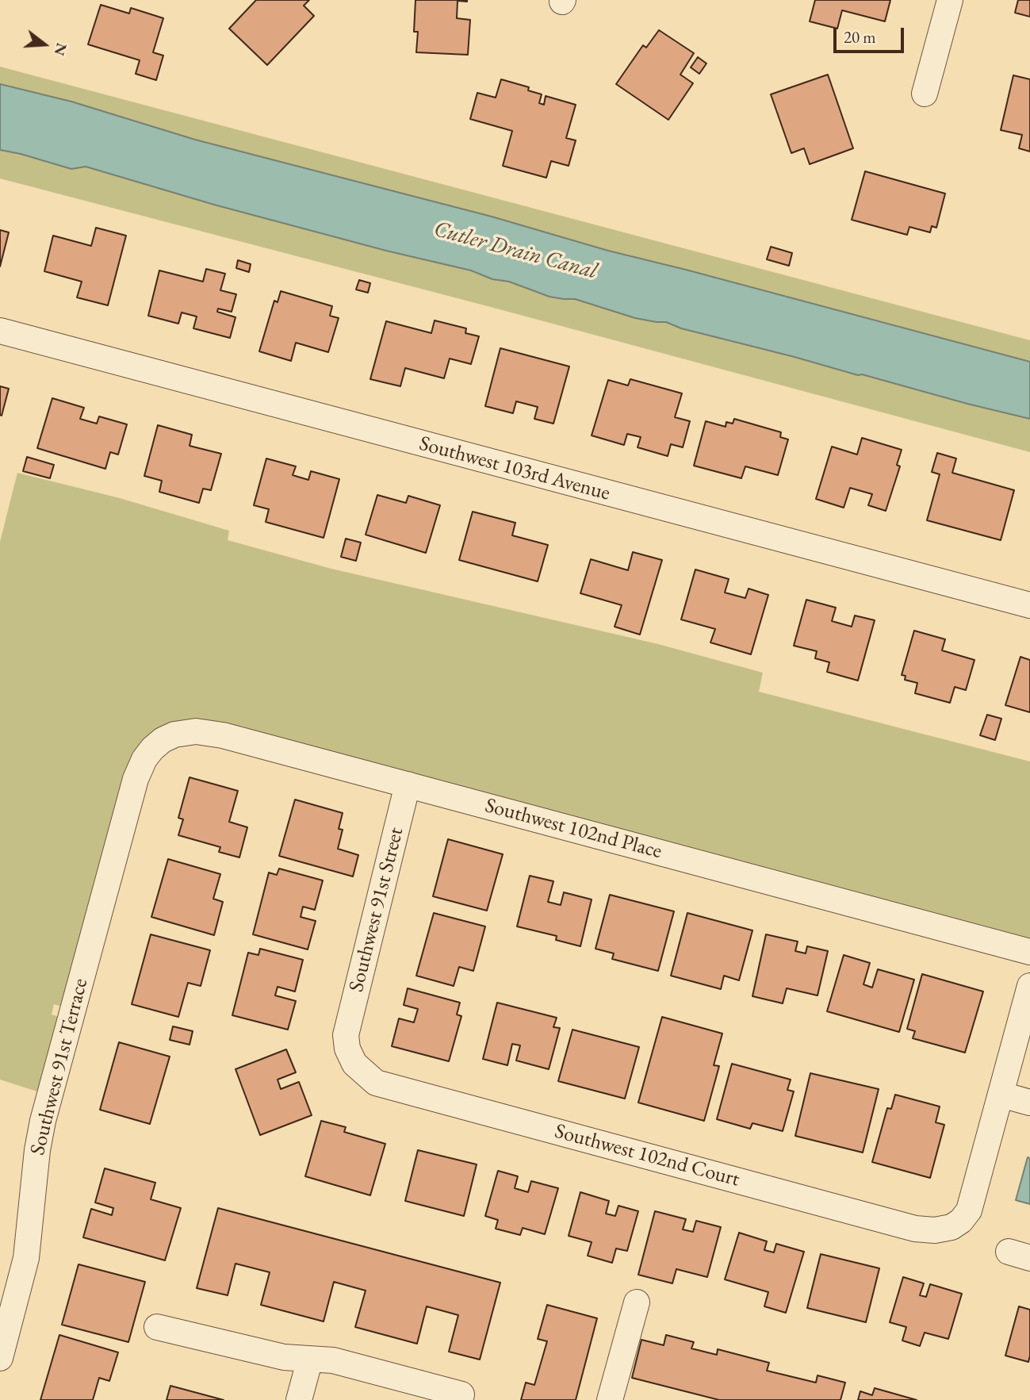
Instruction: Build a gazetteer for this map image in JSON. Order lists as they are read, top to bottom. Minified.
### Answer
{"streets":{"street":["Southwest 103rd Avenue","Southwest 102nd Place","Southwest 91st Street","Southwest 91st Terrace","Southwest 102nd Court"]},"crossings":[["Southwest 102nd Place","Southwest 91st Street"],["Southwest 102nd Place","Southwest 91st Terrace"],["Southwest 91st Street","Southwest 102nd Court"]],"water":["Cutler Drain Canal"],"scale_bar":"20 m","north":"right"}
